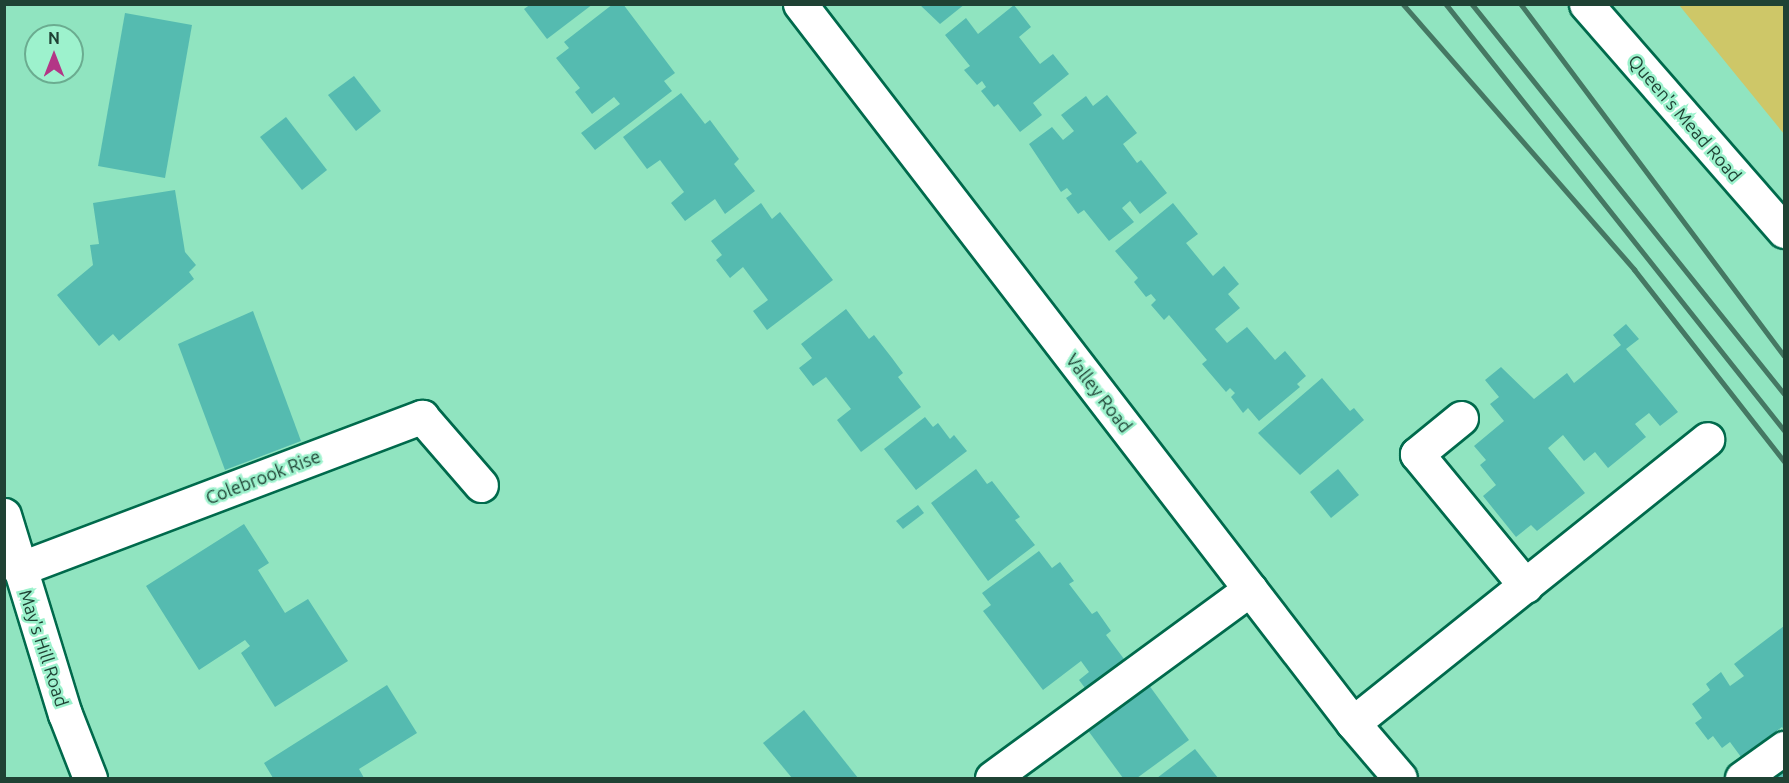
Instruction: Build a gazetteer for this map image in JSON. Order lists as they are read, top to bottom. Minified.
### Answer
{"streets":{"street":["Queen's Mead Road","Valley Road","Colebrook Rise","May's Hill Road"]},"crossings":[["Colebrook Rise","May's Hill Road"]],"north":"top"}
